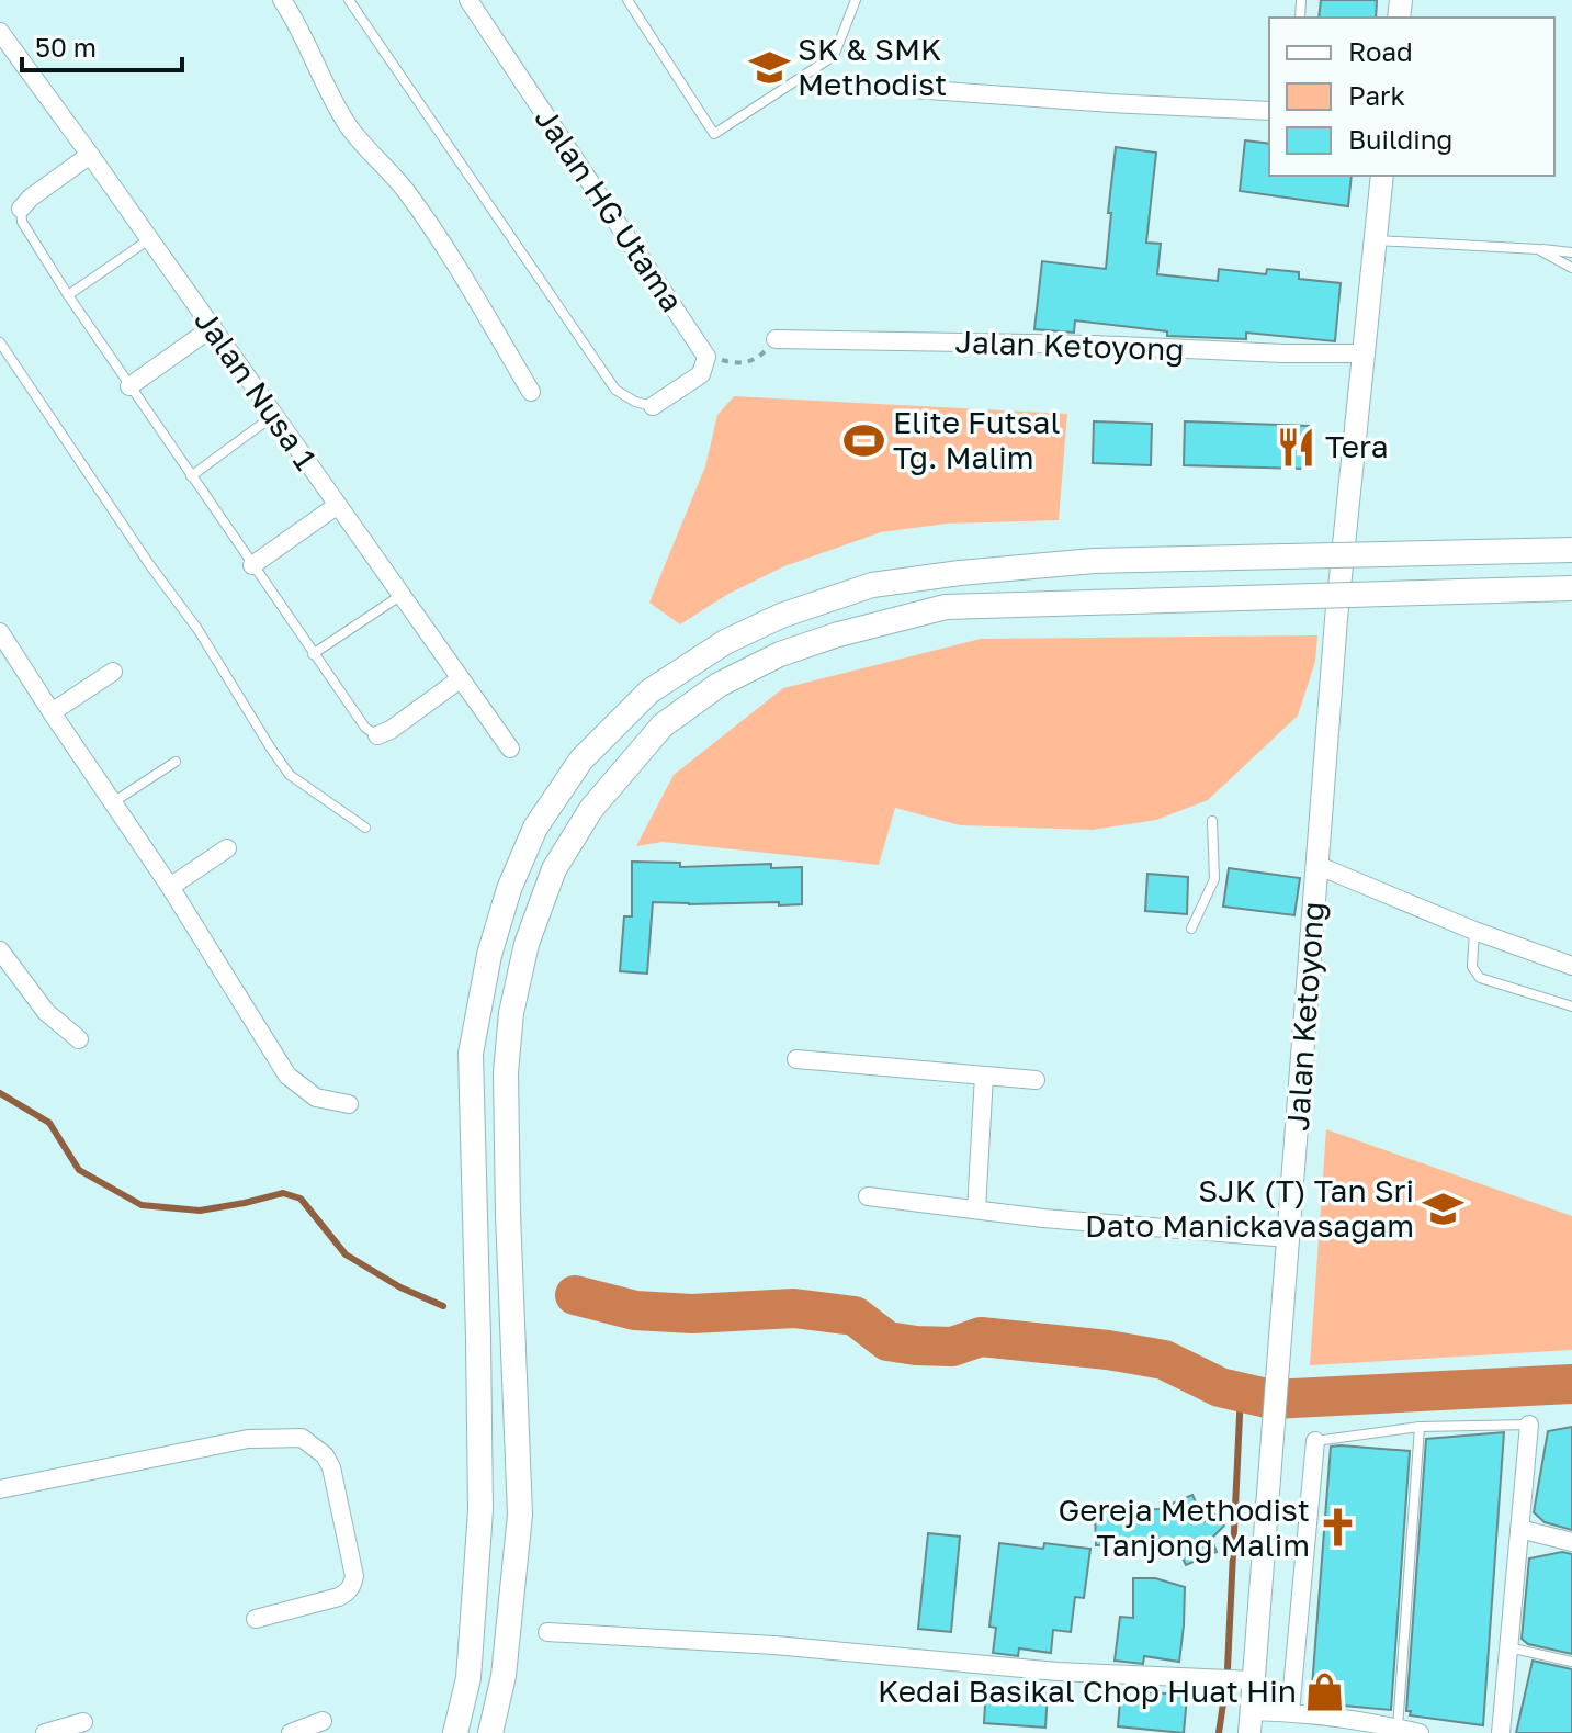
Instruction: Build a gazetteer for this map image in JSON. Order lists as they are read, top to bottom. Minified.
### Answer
{"streets":{"street":["Jalan HG Utama","Jalan Ketoyong","Jalan Nusa 1"]},"places":{"school or university":["SK & SMK Methodist","SJK (T) Tan Sri Dato Manickavasagam"],"sports":["Elite Futsal Tg. Malim"],"restaurant":["Tera"],"church":["Gereja Methodist Tanjong Malim"],"shop":["Kedai Basikal Chop Huat Hin"]},"legend":["Road","Park","Building"],"scale_bar":"50 m"}
